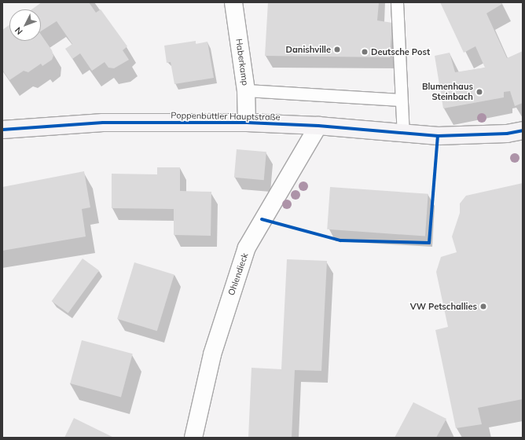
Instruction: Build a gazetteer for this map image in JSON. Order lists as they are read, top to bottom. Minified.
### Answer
{"streets":{"street":["Haberkamp","Poppenbüttler Hauptstraße","Ohlendieck"]},"crossings":[["Haberkamp","Poppenbüttler Hauptstraße"],["Poppenbüttler Hauptstraße","Ohlendieck"]],"places":["Danishville","Deutsche Post","Blumenhaus Steinbach","VW Petschallies"],"north":"bottom left"}
